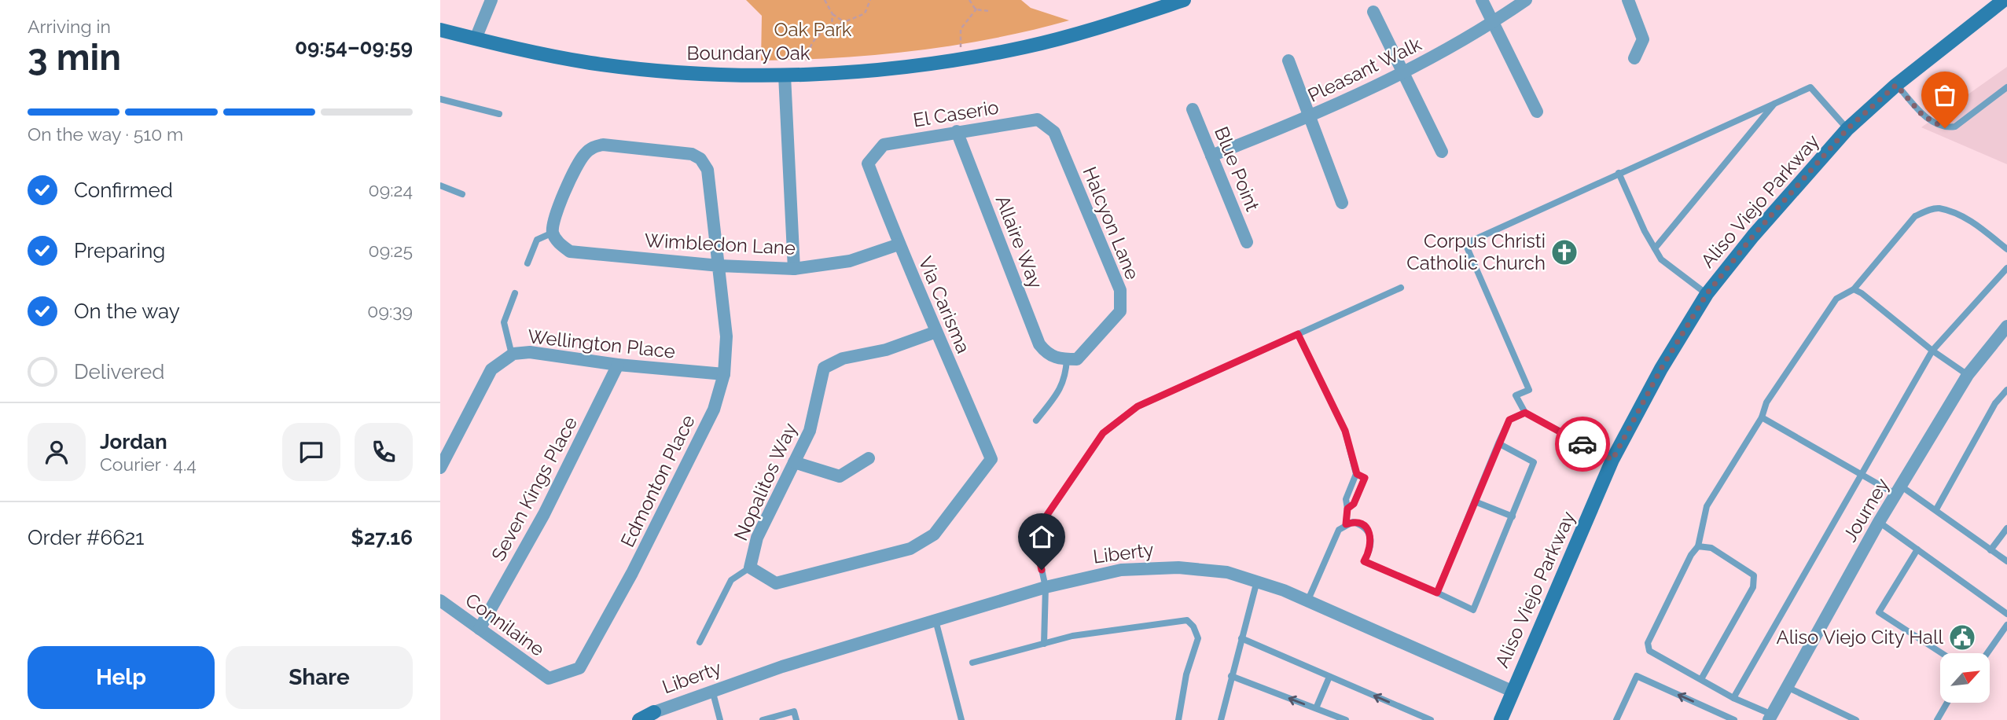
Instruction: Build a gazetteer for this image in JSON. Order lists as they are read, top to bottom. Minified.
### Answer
{"streets":{"main road":["Boundary Oak","Aliso Viejo Parkway","Liberty"],"street":["Pleasant Walk","El Caserio","Blue Point","Halcyon Lane","Allaire Way","Wimbledon Lane","Via Carisma","Wellington Place","Edmonton Place","Nopalitos Way","Seven Kings Place","Journey","Connilaine"]},"crossings":[["Pleasant Walk","Blue Point"],["El Caserio","Halcyon Lane"],["El Caserio","Allaire Way"],["El Caserio","Via Carisma"],["Aliso Viejo Parkway","Liberty"],["Halcyon Lane","Allaire Way"],["Wimbledon Lane","Via Carisma"],["Wimbledon Lane","Edmonton Place"],["Via Carisma","Nopalitos Way"],["Wellington Place","Edmonton Place"],["Wellington Place","Seven Kings Place"],["Edmonton Place","Connilaine"],["Seven Kings Place","Connilaine"]],"parks":["Oak Park"],"places":{"church":["Corpus Christi Catholic Church"],"public building":["Aliso Viejo City Hall"]},"north":"top right","page":{"heading":["3 min","Arriving in","09:54–09:59"],"panel":["Jordan","Courier · 4.4","Order #6621","$27.16"],"bar":"On the way · 510 m","list":[["Confirmed","09:24"],["Preparing","09:25"],["On the way","09:39"],"Delivered"],"buttons":["Help","Share"]}}
